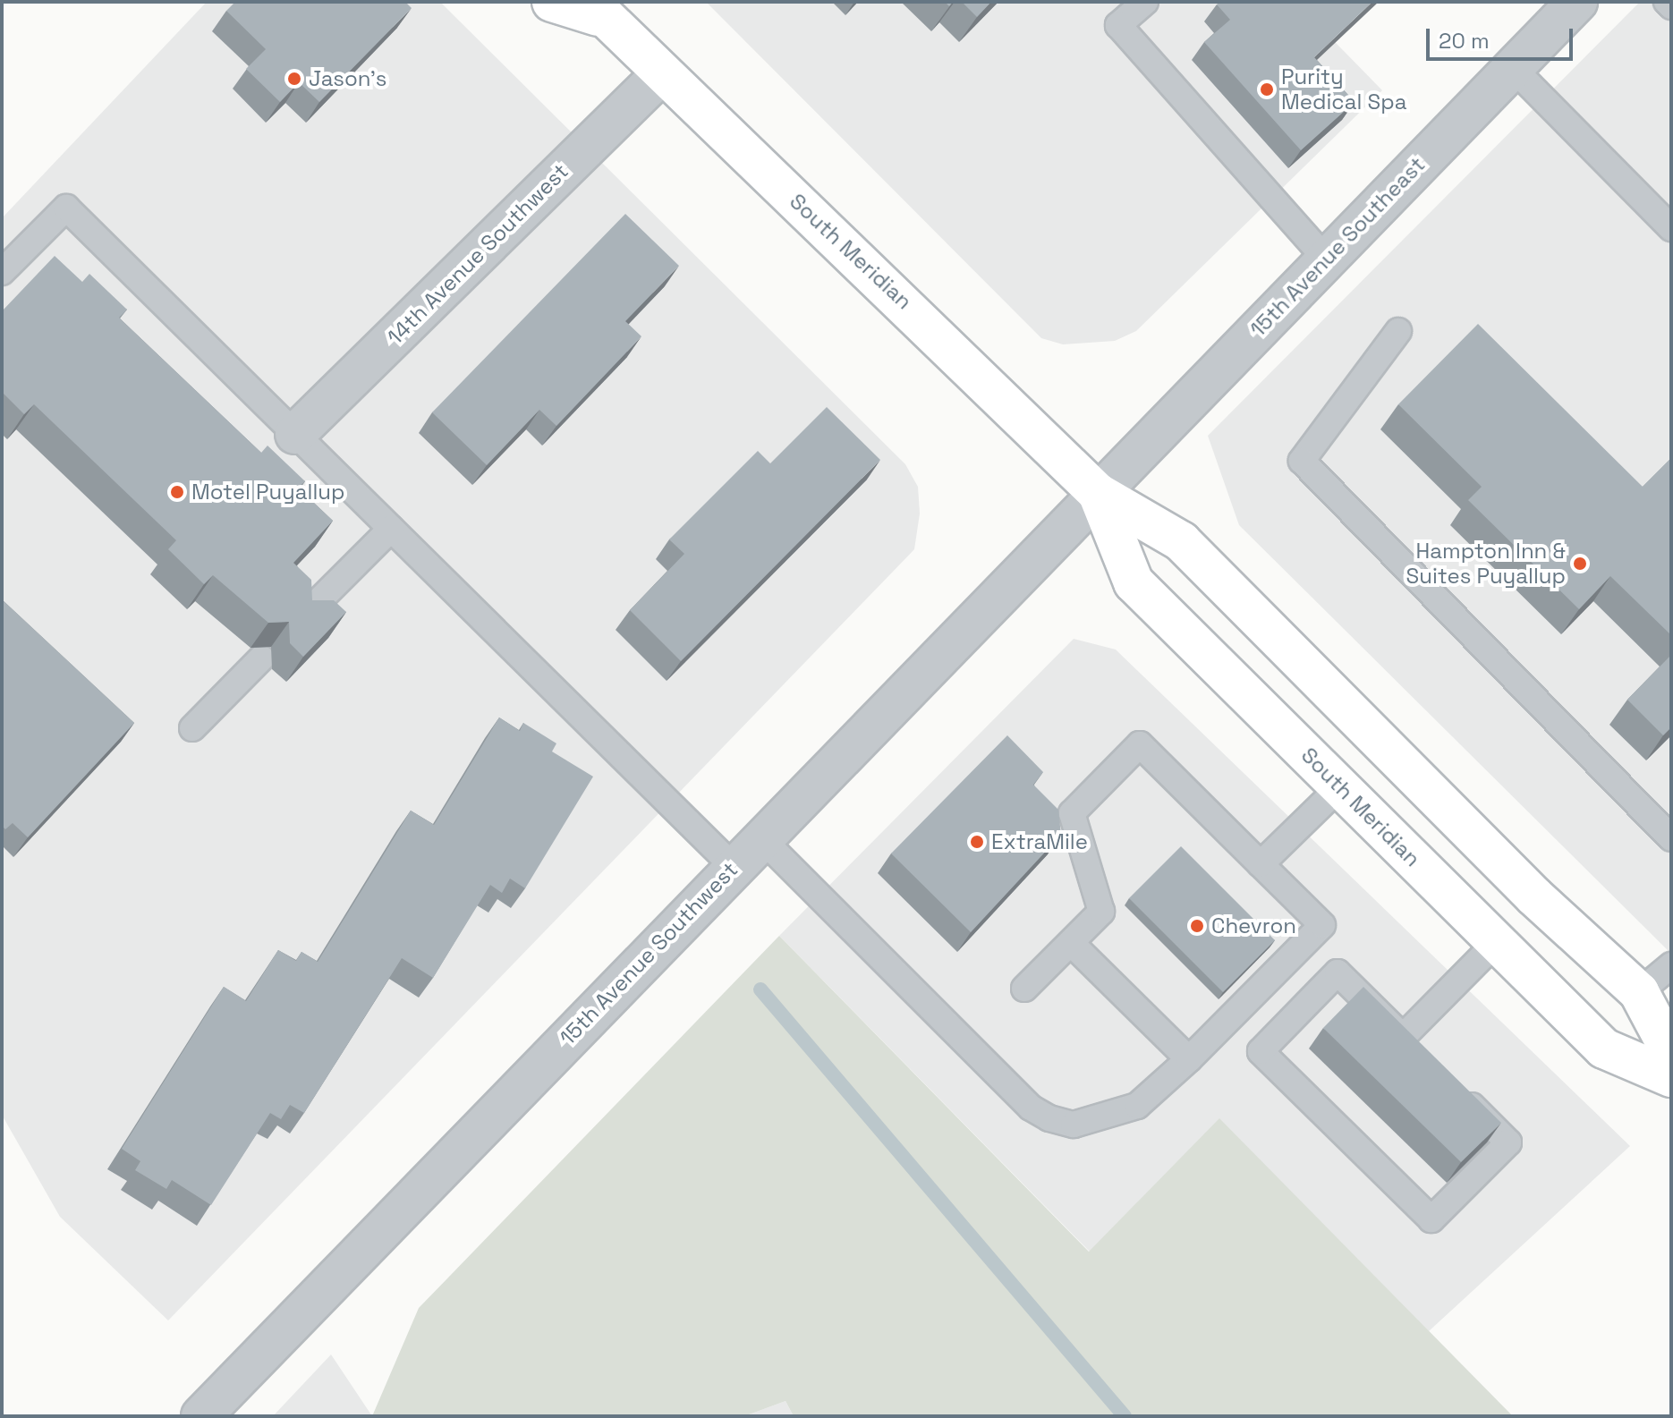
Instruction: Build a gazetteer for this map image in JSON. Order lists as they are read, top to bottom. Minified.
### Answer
{"streets":{"main road":["South Meridian"],"street":["15th Avenue Southeast","14th Avenue Southwest","15th Avenue Southwest"]},"crossings":[["15th Avenue Southeast","South Meridian"],["15th Avenue Southeast","15th Avenue Southwest"],["South Meridian","14th Avenue Southwest"],["South Meridian","15th Avenue Southwest"]],"places":["Jason's","Purity Medical Spa","Motel Puyallup","Hampton Inn & Suites Puyallup","ExtraMile","Chevron"],"scale_bar":"20 m"}
